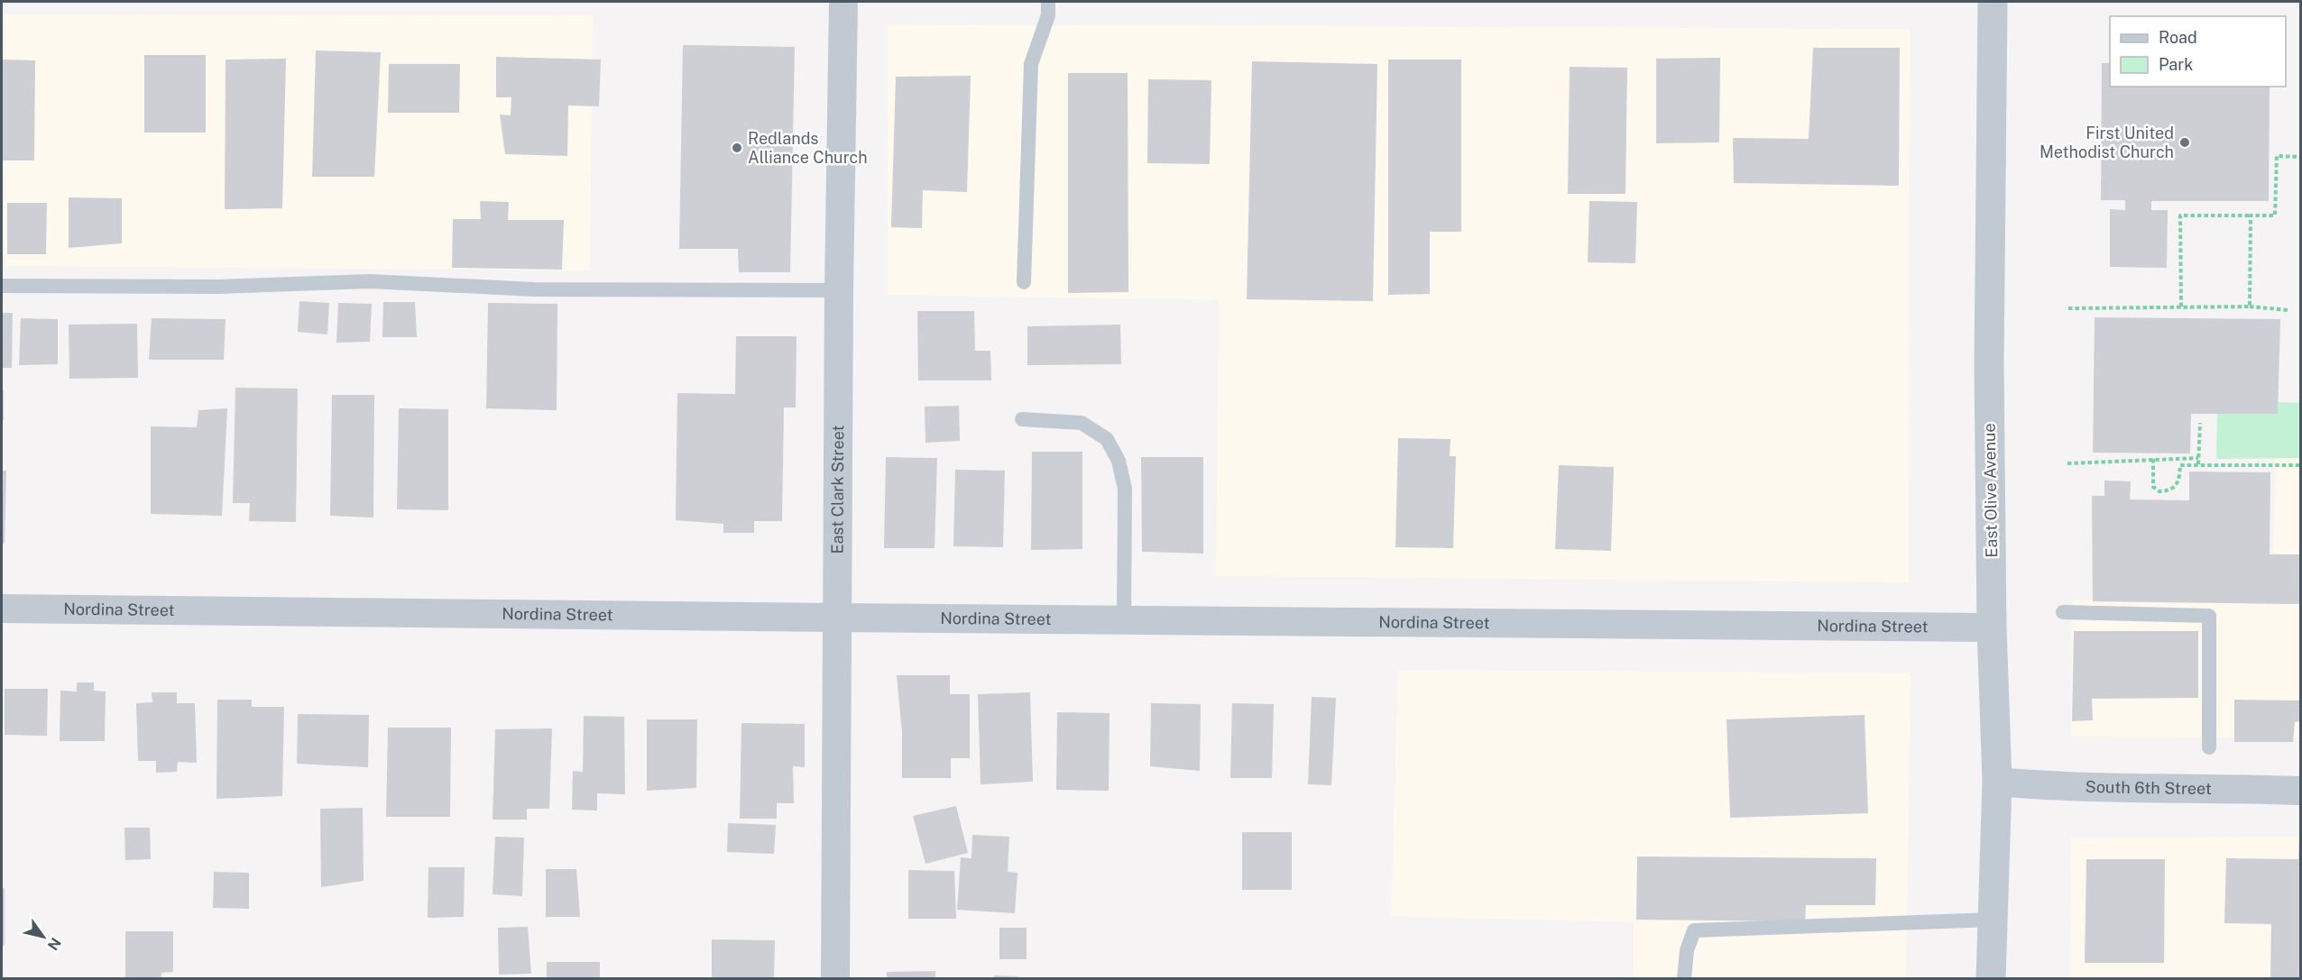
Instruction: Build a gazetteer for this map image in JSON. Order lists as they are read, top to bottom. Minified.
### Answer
{"streets":{"street":["East Clark Street","East Olive Avenue","Nordina Street","South 6th Street"]},"crossings":[["East Clark Street","Nordina Street"],["East Olive Avenue","Nordina Street"],["East Olive Avenue","South 6th Street"]],"places":["First United Methodist Church","Redlands Alliance Church"],"legend":["Road","Park"],"north":"bottom right"}
